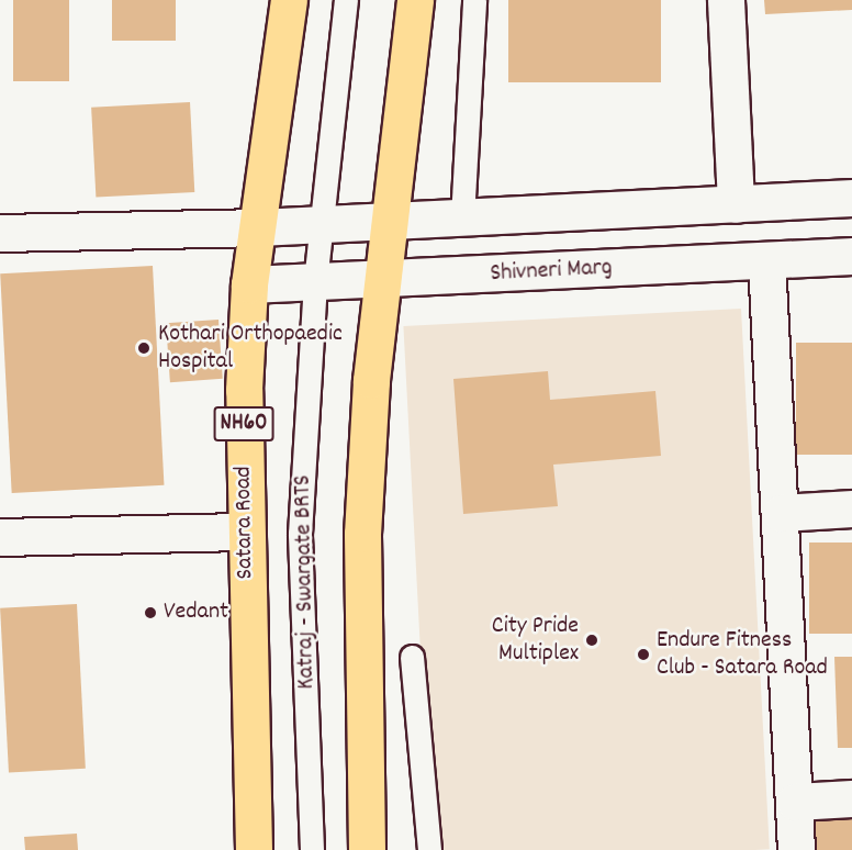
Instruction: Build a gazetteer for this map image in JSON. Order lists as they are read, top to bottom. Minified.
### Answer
{"streets":{"highway":["NH60","Satara Road"],"street":["Shivneri Marg"],"lane":["Katraj - Swargate BRTS"]},"crossings":[["Shivneri Marg","Satara Road"],["Shivneri Marg","Katraj - Swargate BRTS"]],"places":["Kothari Orthopaedic Hospital","Vedant","City Pride Multiplex","Endure Fitness Club - Satara Road"]}
